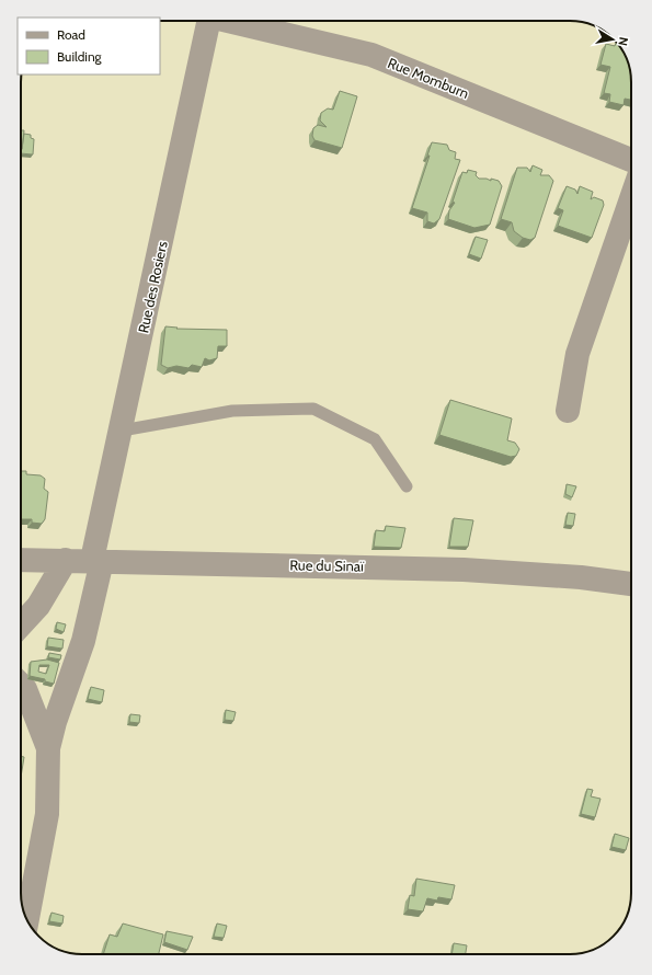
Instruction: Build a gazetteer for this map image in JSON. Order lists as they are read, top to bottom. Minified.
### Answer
{"streets":{"street":["Rue Momburn","Rue des Rosiers","Rue du Sinaï"]},"crossings":[["Rue des Rosiers","Rue du Sinaï"]],"legend":["Road","Building"],"north":"right"}
